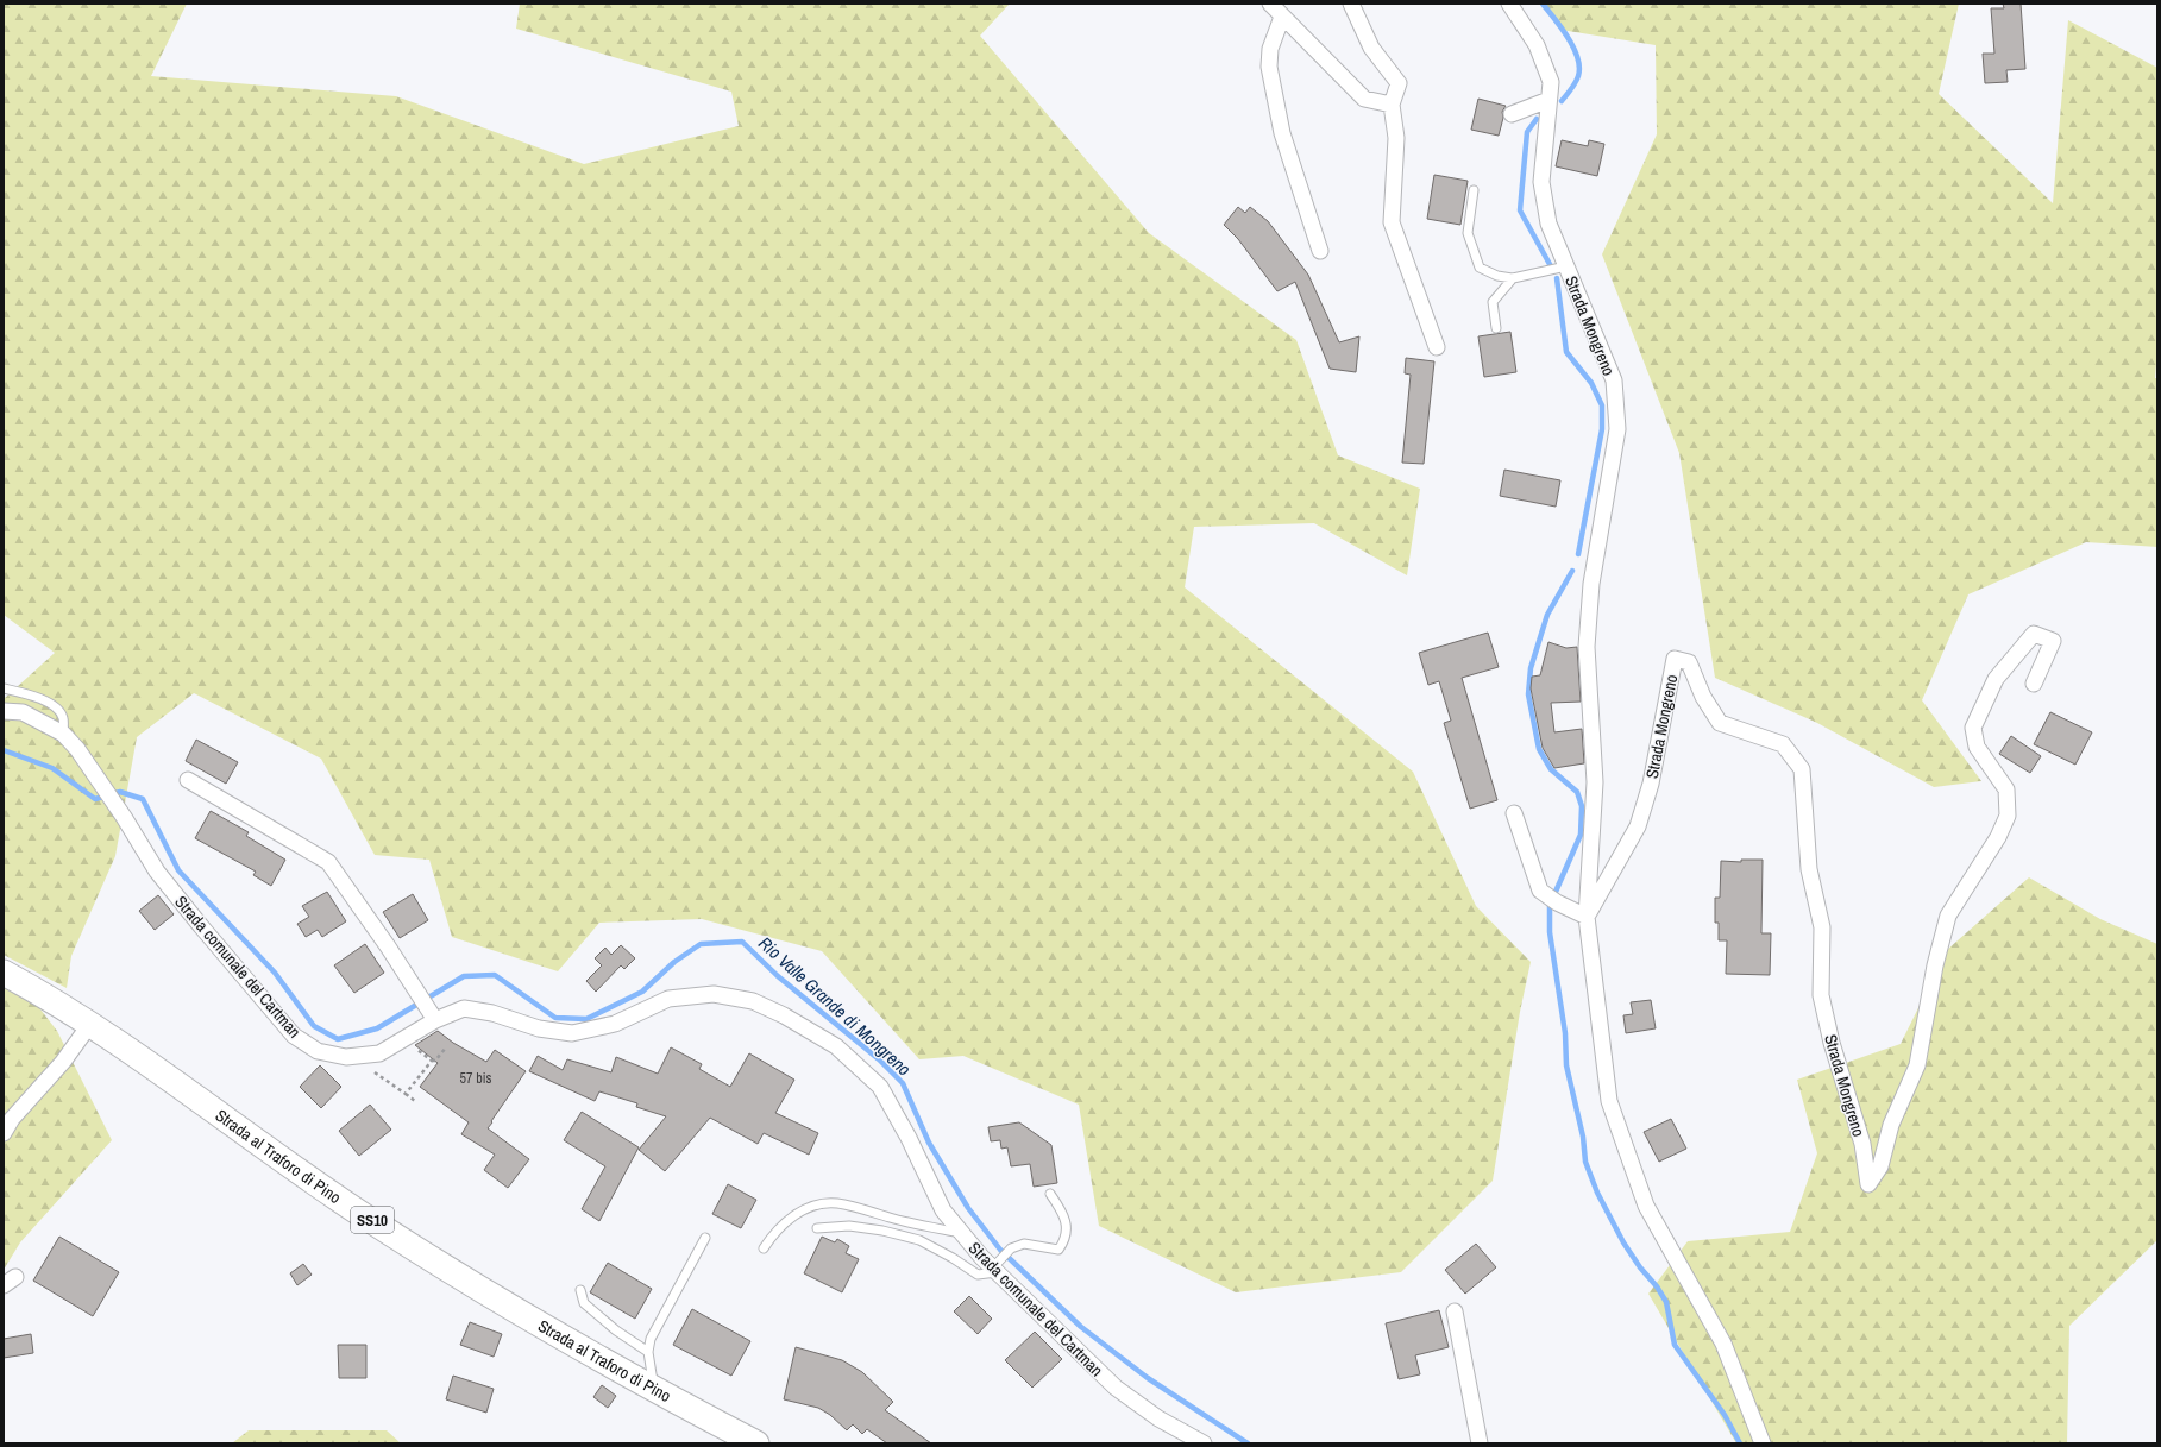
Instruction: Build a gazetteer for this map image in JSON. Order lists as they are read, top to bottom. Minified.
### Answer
{"streets":{"main road":["Strada al Traforo di Pino","SS10"],"street":["Strada Mongreno","Strada comunale del Cartman"]},"water":["Rio Valle Grande di Mongreno"],"house_numbers":["57 bis"]}
